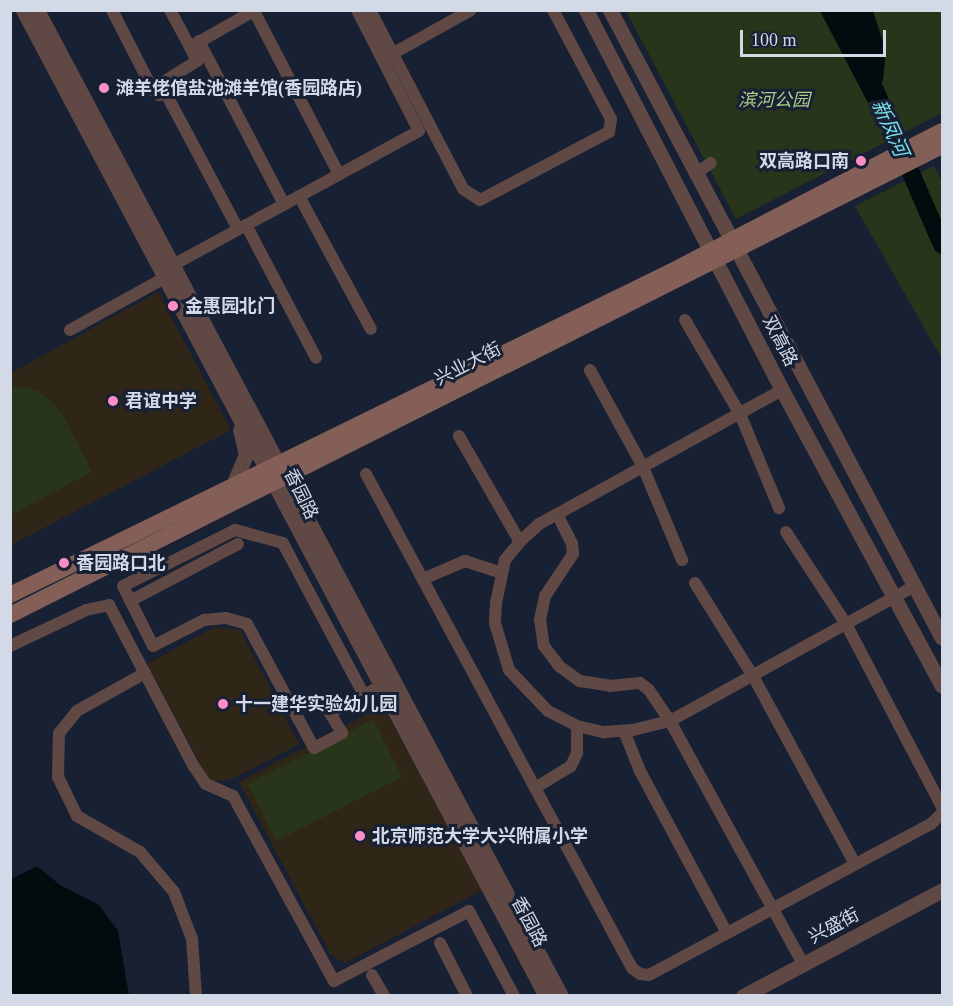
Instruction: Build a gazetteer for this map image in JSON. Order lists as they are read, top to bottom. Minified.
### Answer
{"streets":{"main road":["兴业大街"],"street":["双高路","香园路","兴盛街"]},"crossings":[["双高路","兴业大街"],["兴业大街","香园路"]],"water":["新凤河"],"parks":["滨河公园"],"places":["滩羊佬倌盐池滩羊馆(香园路店)","双高路口南","金惠园北门","君谊中学","香园路口北","十一建华实验幼儿园","北京师范大学大兴附属小学"],"scale_bar":"100 m"}
